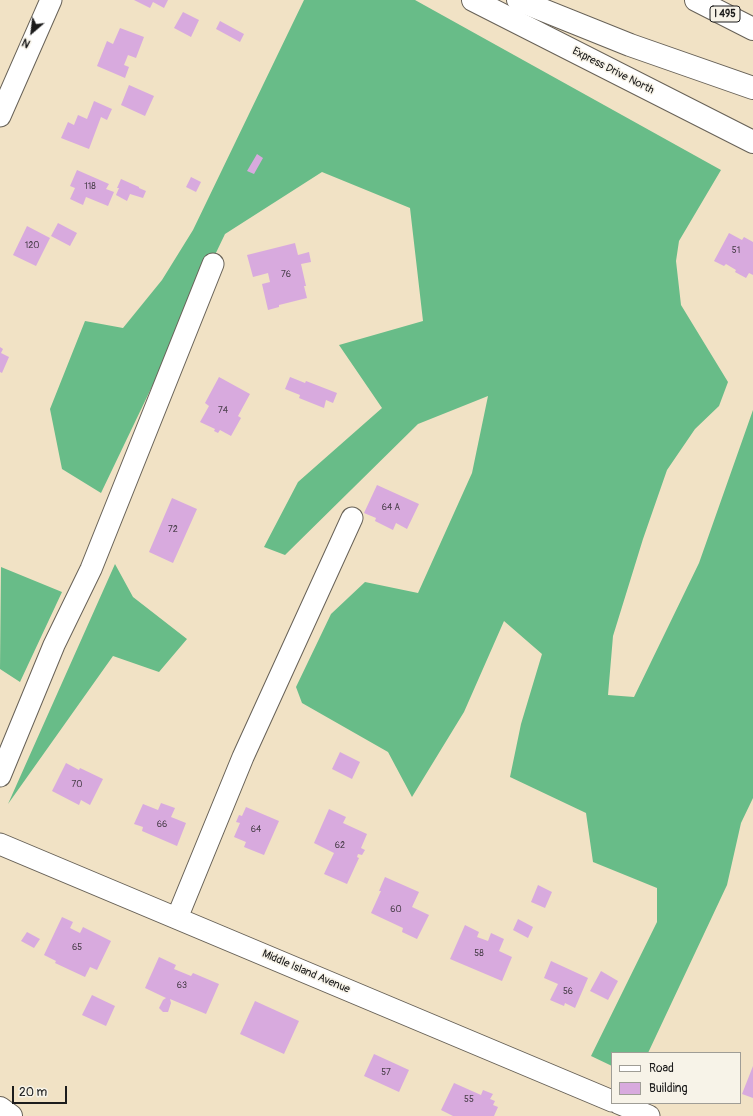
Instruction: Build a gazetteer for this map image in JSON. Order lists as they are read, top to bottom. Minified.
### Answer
{"streets":{"main road":["I 495","Express Drive North"],"street":["Middle Island Avenue"]},"house_numbers":["118","120","51","76","74","64 A","72","70","66","64","62","60","65","58","63","56","57","55"],"legend":["Road","Building"],"scale_bar":"20 m","north":"bottom left"}
